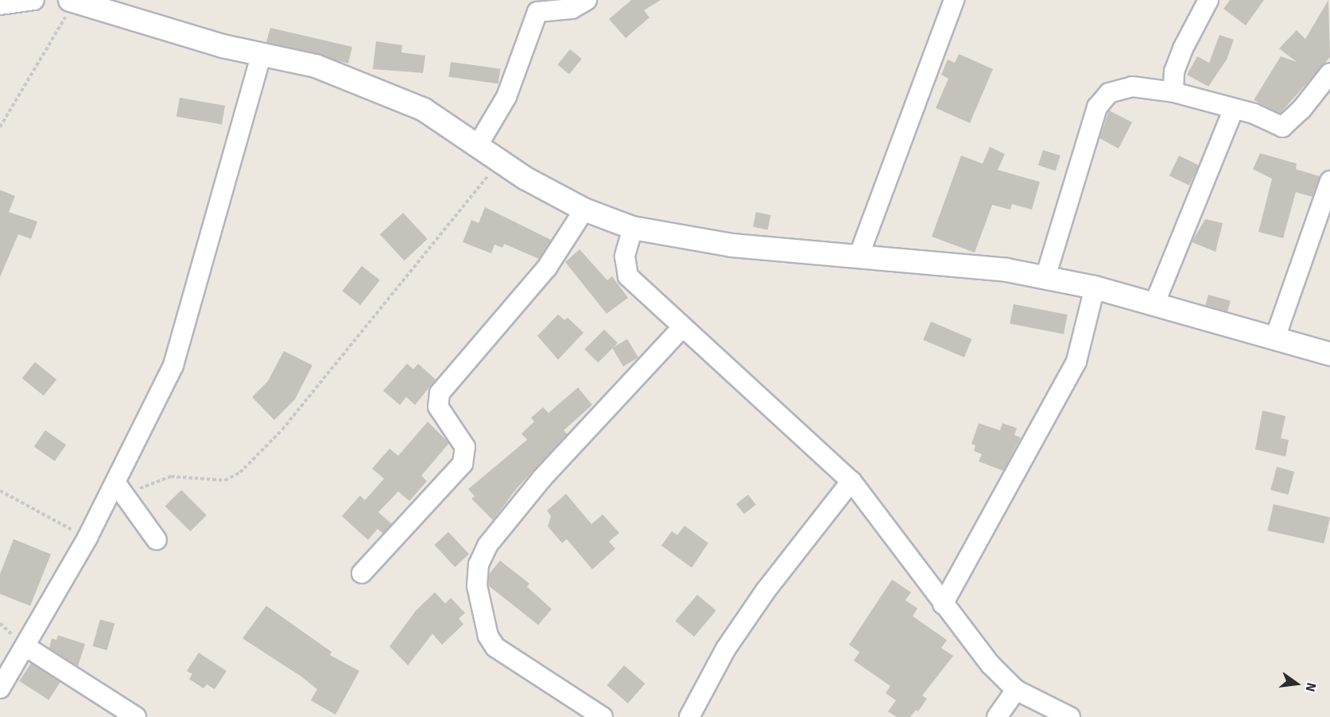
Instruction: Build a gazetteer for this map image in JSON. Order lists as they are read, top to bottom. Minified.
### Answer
{"north":"right"}
